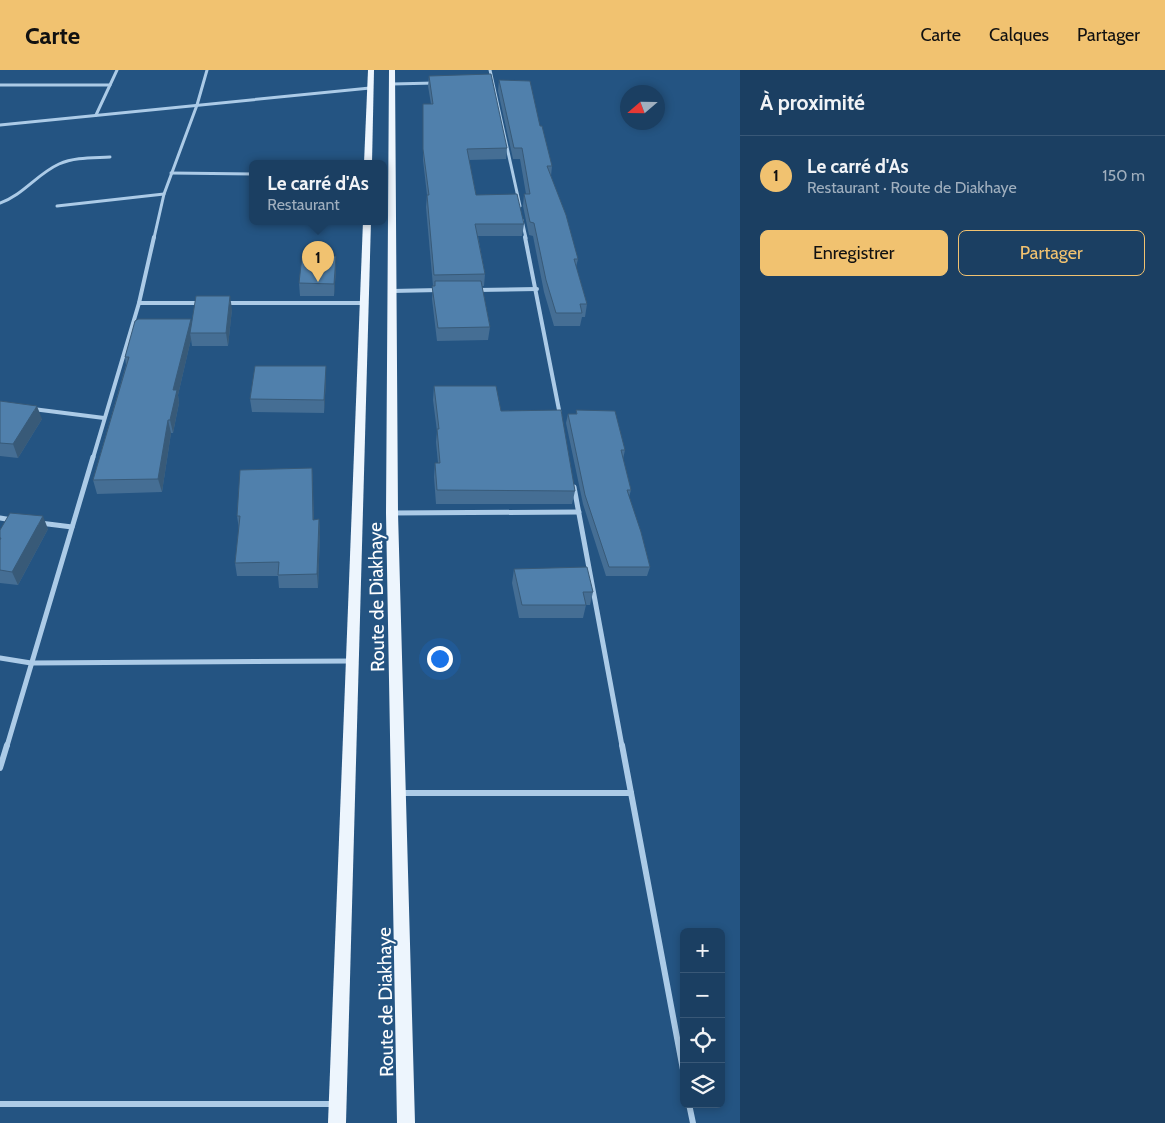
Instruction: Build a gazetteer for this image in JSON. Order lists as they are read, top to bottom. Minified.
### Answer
{"streets":{"main road":["Route de Diakhaye"]},"north":"left","page":{"header":"Carte","nav":["Carte","Calques","Partager"],"heading":"À proximité","list":[{"mark":"1","name":"Le carré d'As","note":"Restaurant · Route de Diakhaye","value":"150 m"}],"popup":["Le carré d'As","Restaurant"],"buttons":["Enregistrer","Partager"],"pins":"1","map_buttons":["+","−"]}}
